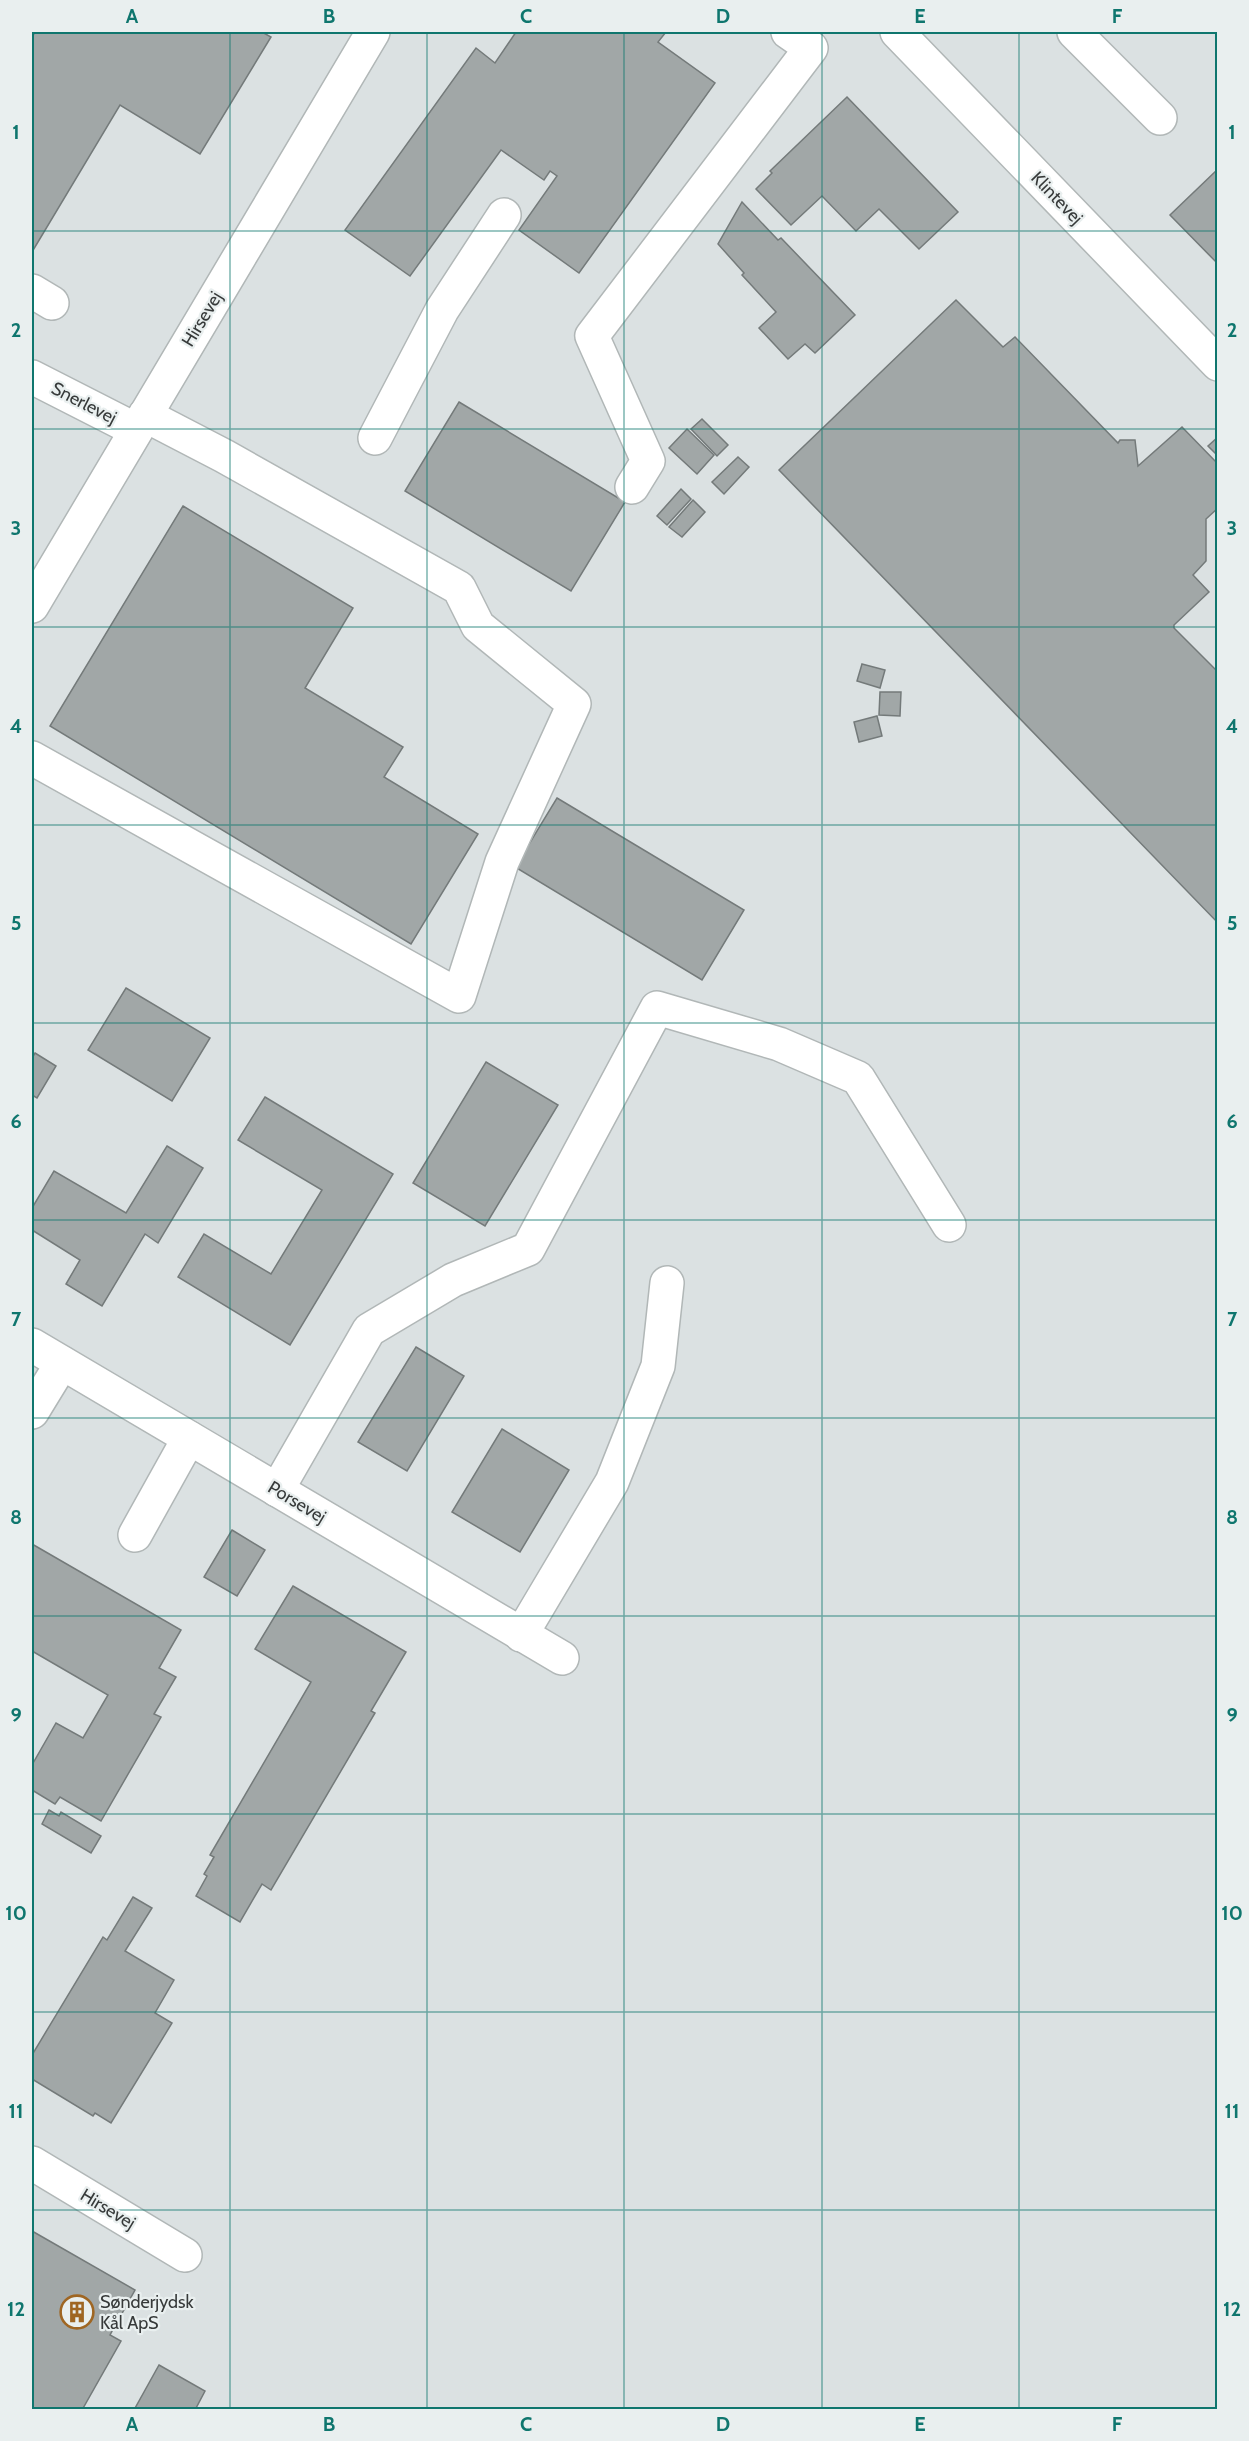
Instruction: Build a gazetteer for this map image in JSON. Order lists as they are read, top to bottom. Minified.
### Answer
{"streets":{"street":["Klintevej","Hirsevej","Snerlevej","Porsevej"]},"crossings":[["Hirsevej","Snerlevej"]],"places":{"building":["Sønderjydsk Kål ApS"]},"grid":{"columns":["A","B","C","D","E","F"],"rows":["1","2","3","4","5","6","7","8","9","10","11","12"]}}
